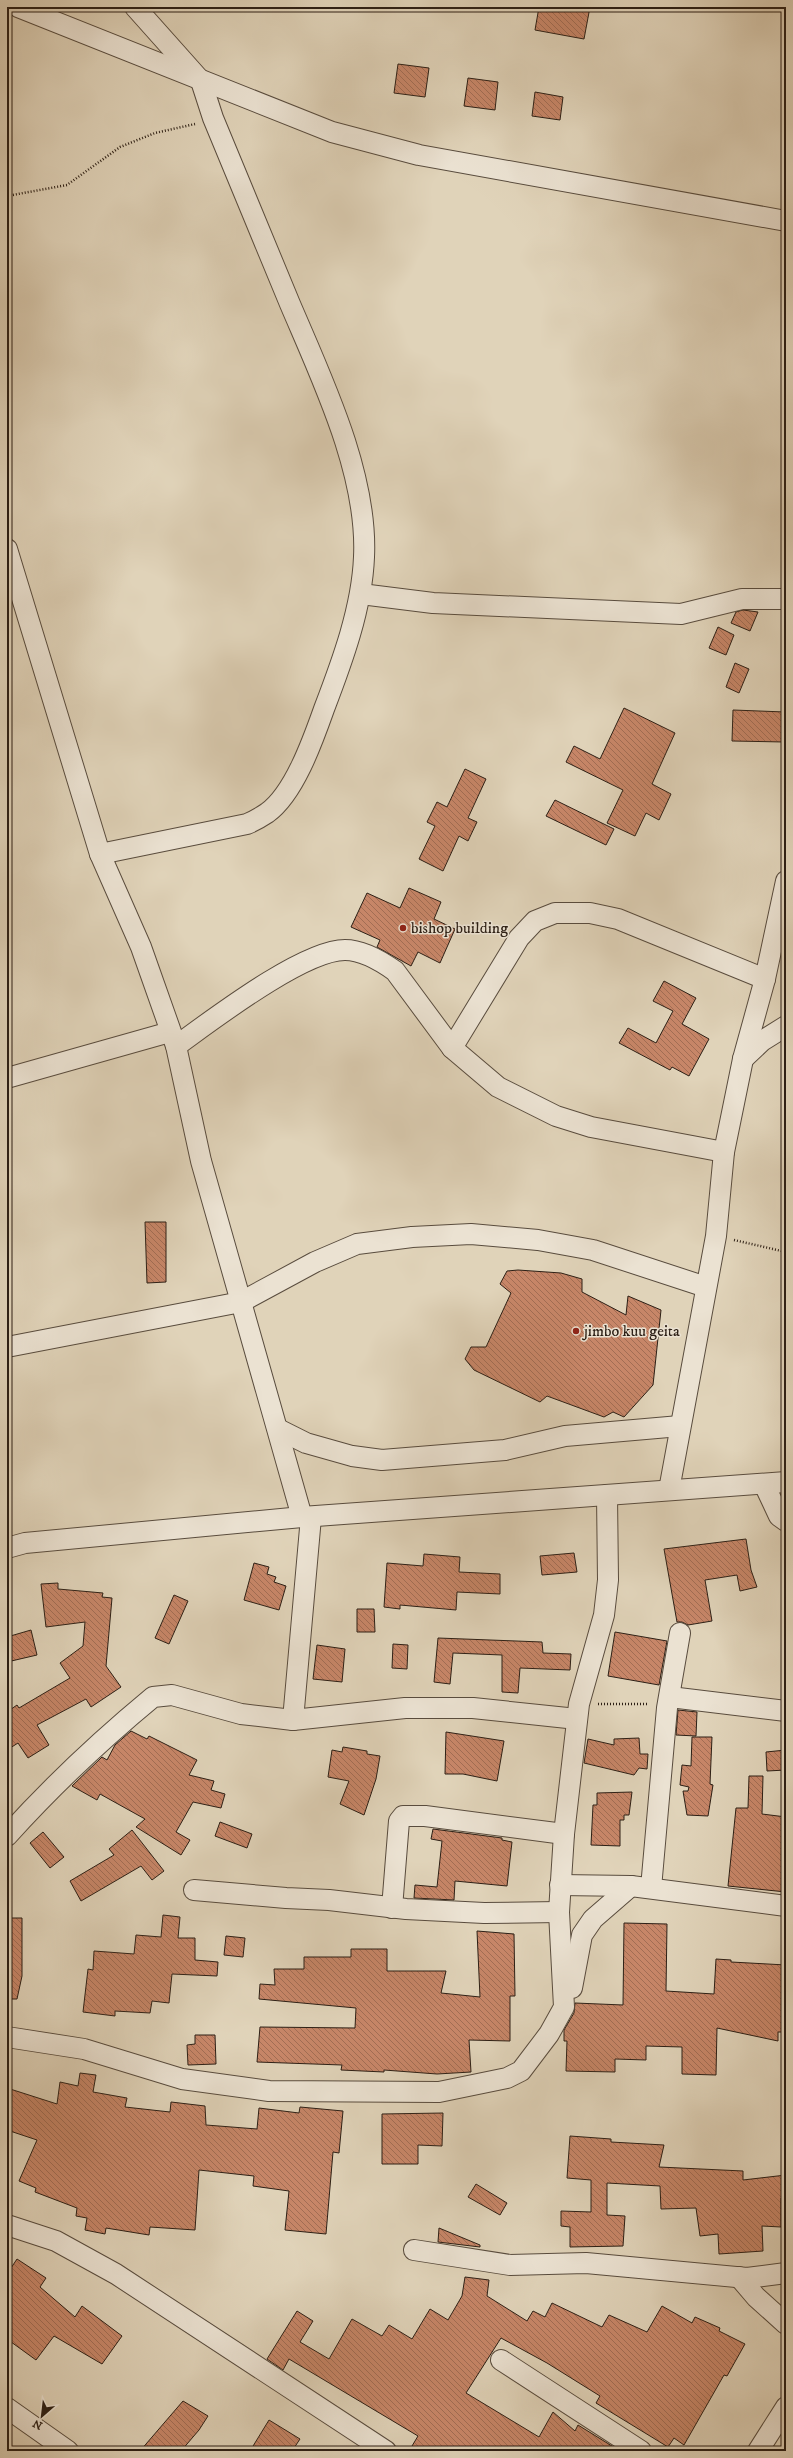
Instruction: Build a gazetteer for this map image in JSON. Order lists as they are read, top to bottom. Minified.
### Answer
{"places":["bishop building","jimbo kuu geita"],"north":"bottom left"}
